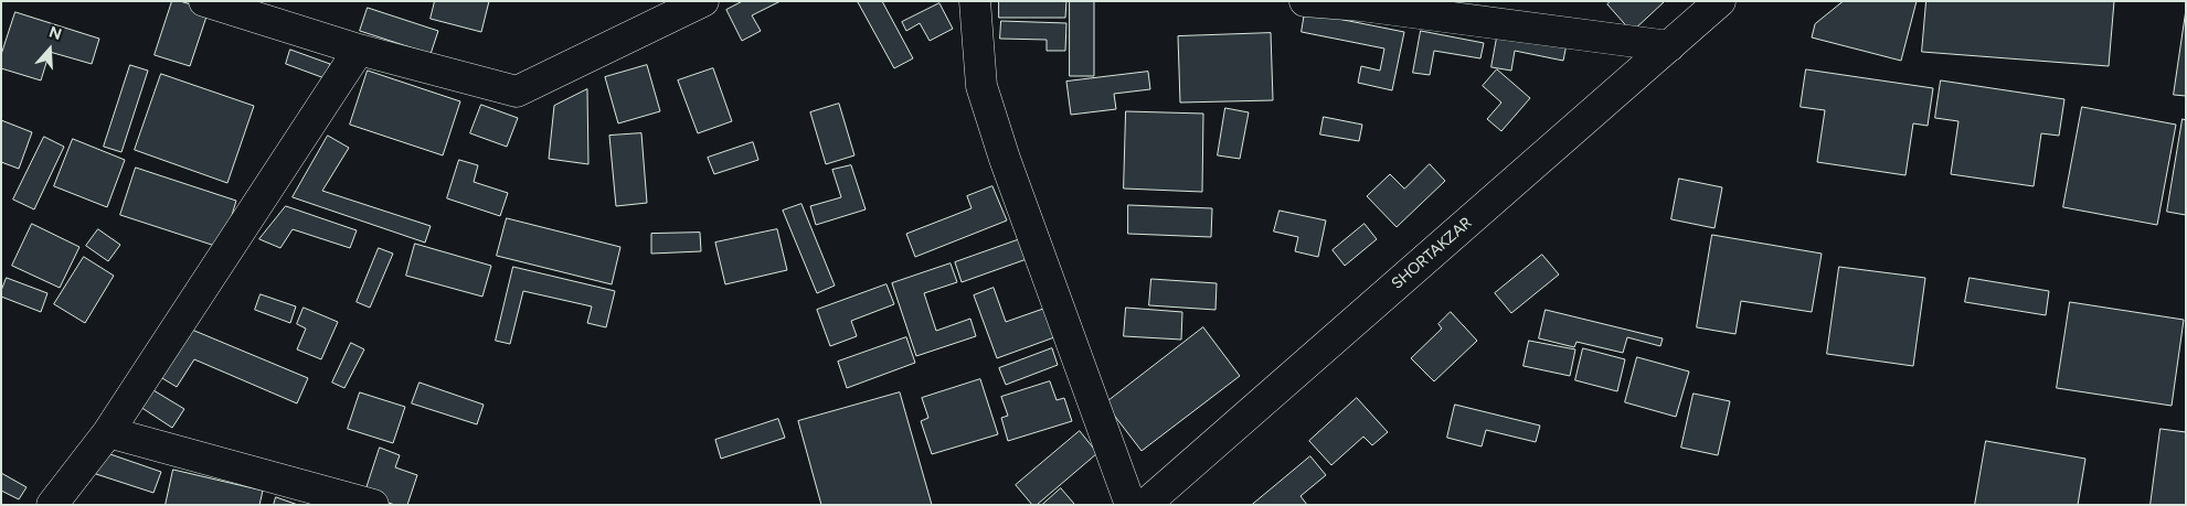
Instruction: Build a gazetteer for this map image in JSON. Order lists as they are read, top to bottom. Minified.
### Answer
{"streets":{"street":["SHORTAKZAR"]},"north":"top"}
